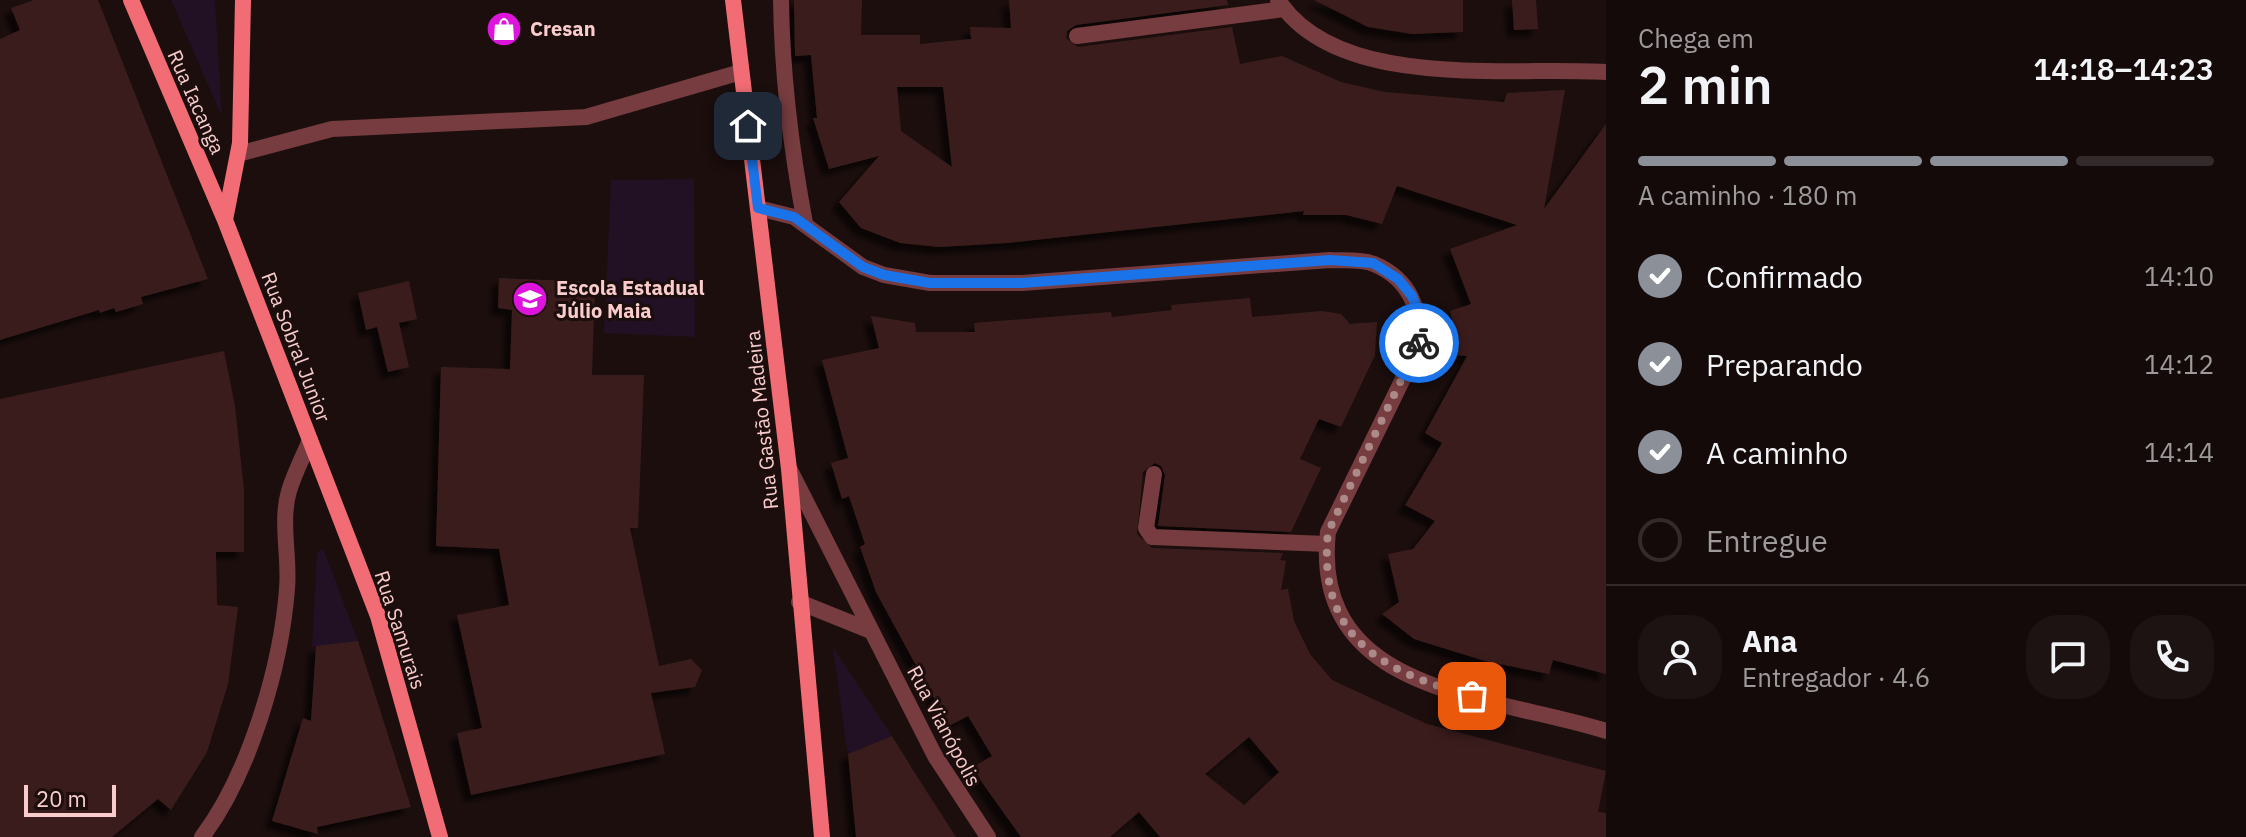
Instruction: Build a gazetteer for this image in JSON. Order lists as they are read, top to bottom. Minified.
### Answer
{"streets":{"street":["Rua Iacanga","Rua Sobral Junior","Rua Gastão Madeira","Rua Samurais","Rua Vianópolis"]},"crossings":[["Rua Iacanga","Rua Sobral Junior"],["Rua Sobral Junior","Rua Samurais"],["Rua Gastão Madeira","Rua Vianópolis"]],"places":{"shop":["Cresan"],"school or university":["Escola Estadual Júlio Maia"]},"scale_bar":"20 m","page":{"heading":["2 min","Chega em","14:18–14:23"],"panel":["Ana","Entregador · 4.6"],"bar":"A caminho · 180 m","list":[["Confirmado","14:10"],["Preparando","14:12"],["A caminho","14:14"],"Entregue"],"scale":"20 m"}}
